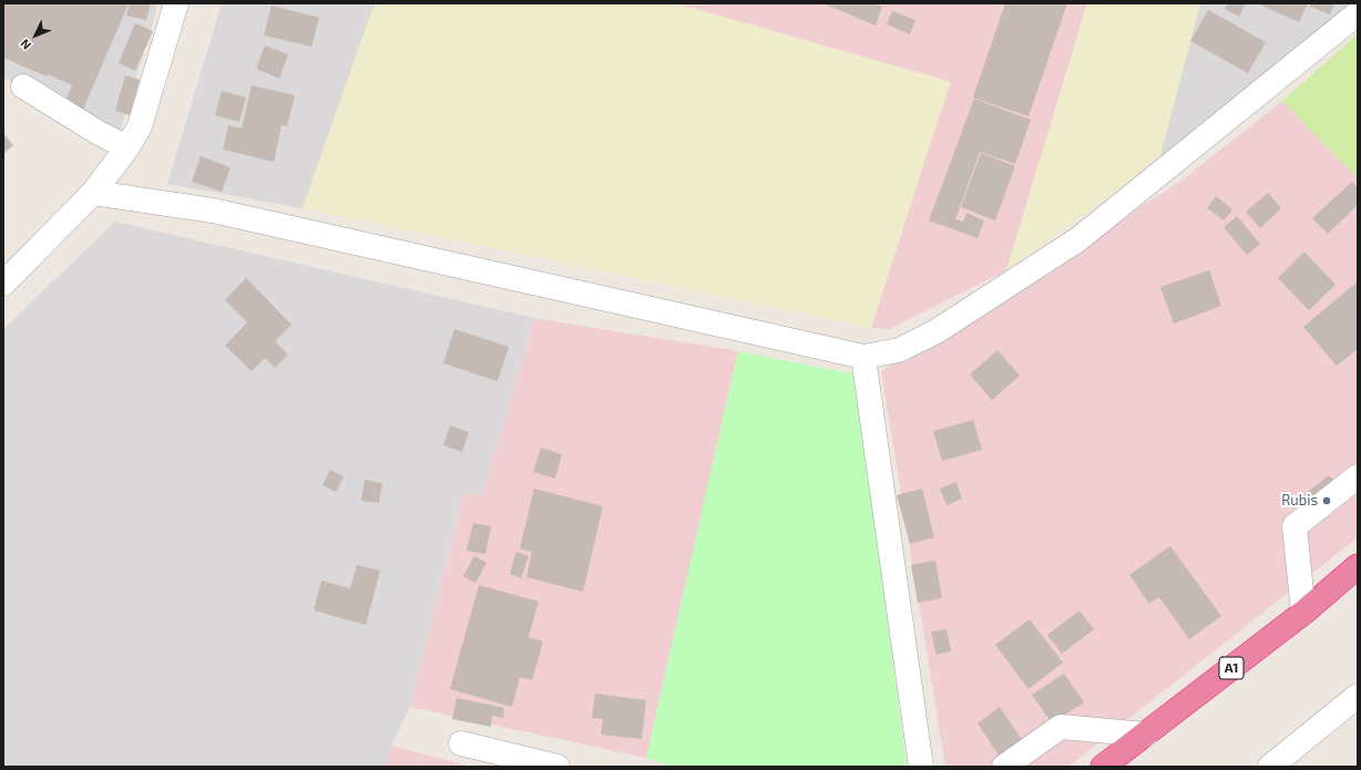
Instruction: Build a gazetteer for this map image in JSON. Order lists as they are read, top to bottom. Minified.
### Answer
{"streets":{"highway":["A1"]},"places":["Rubis"],"north":"bottom left"}
